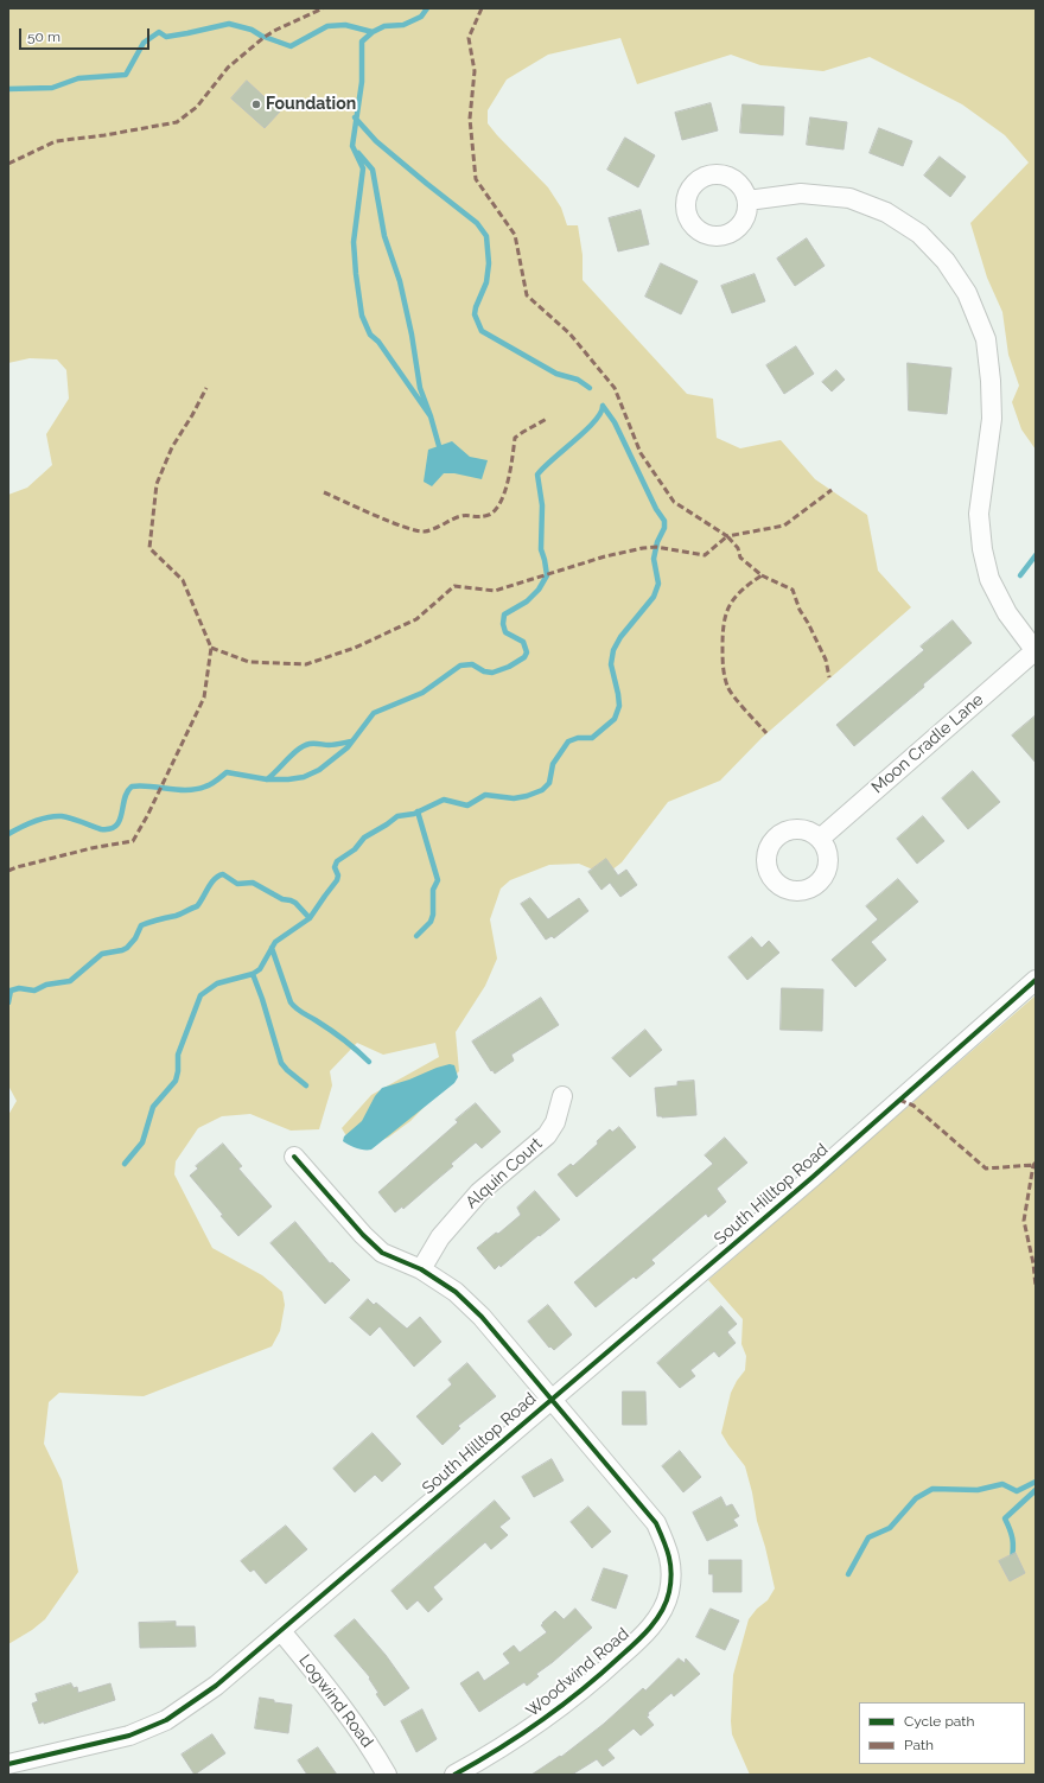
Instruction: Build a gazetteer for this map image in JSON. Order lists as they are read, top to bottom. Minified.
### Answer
{"streets":{"street":["Moon Cradle Lane","Alquin Court","South Hilltop Road","Woodwind Road","Logwind Road"]},"crossings":[["Alquin Court","Woodwind Road"],["South Hilltop Road","Woodwind Road"],["South Hilltop Road","Logwind Road"]],"places":["Foundation"],"legend":["Cycle path","Path"],"scale_bar":"50 m"}
